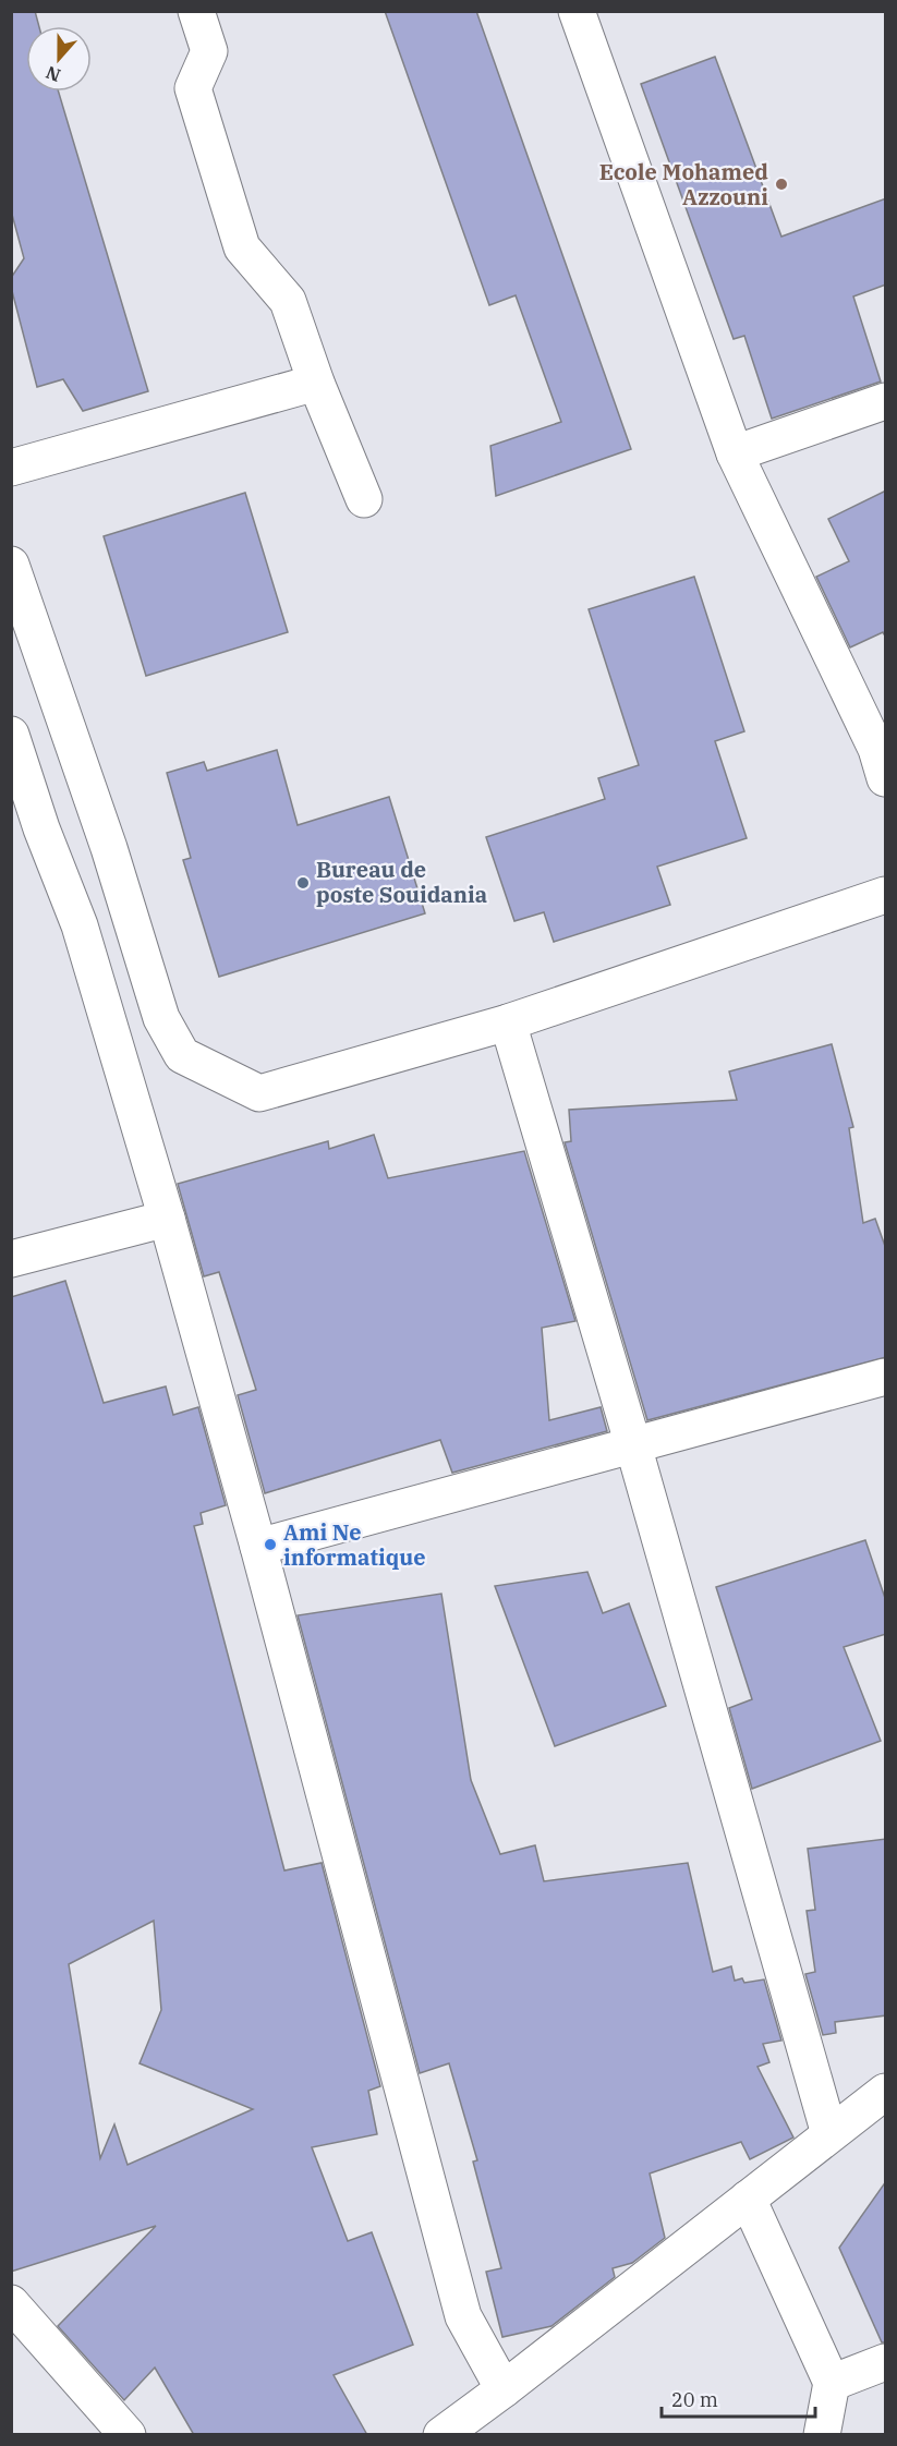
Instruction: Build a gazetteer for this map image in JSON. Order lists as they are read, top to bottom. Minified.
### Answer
{"places":["Ecole Mohamed Azzouni","Bureau de poste Souidania","Ami Ne informatique"],"scale_bar":"20 m","north":"bottom"}
